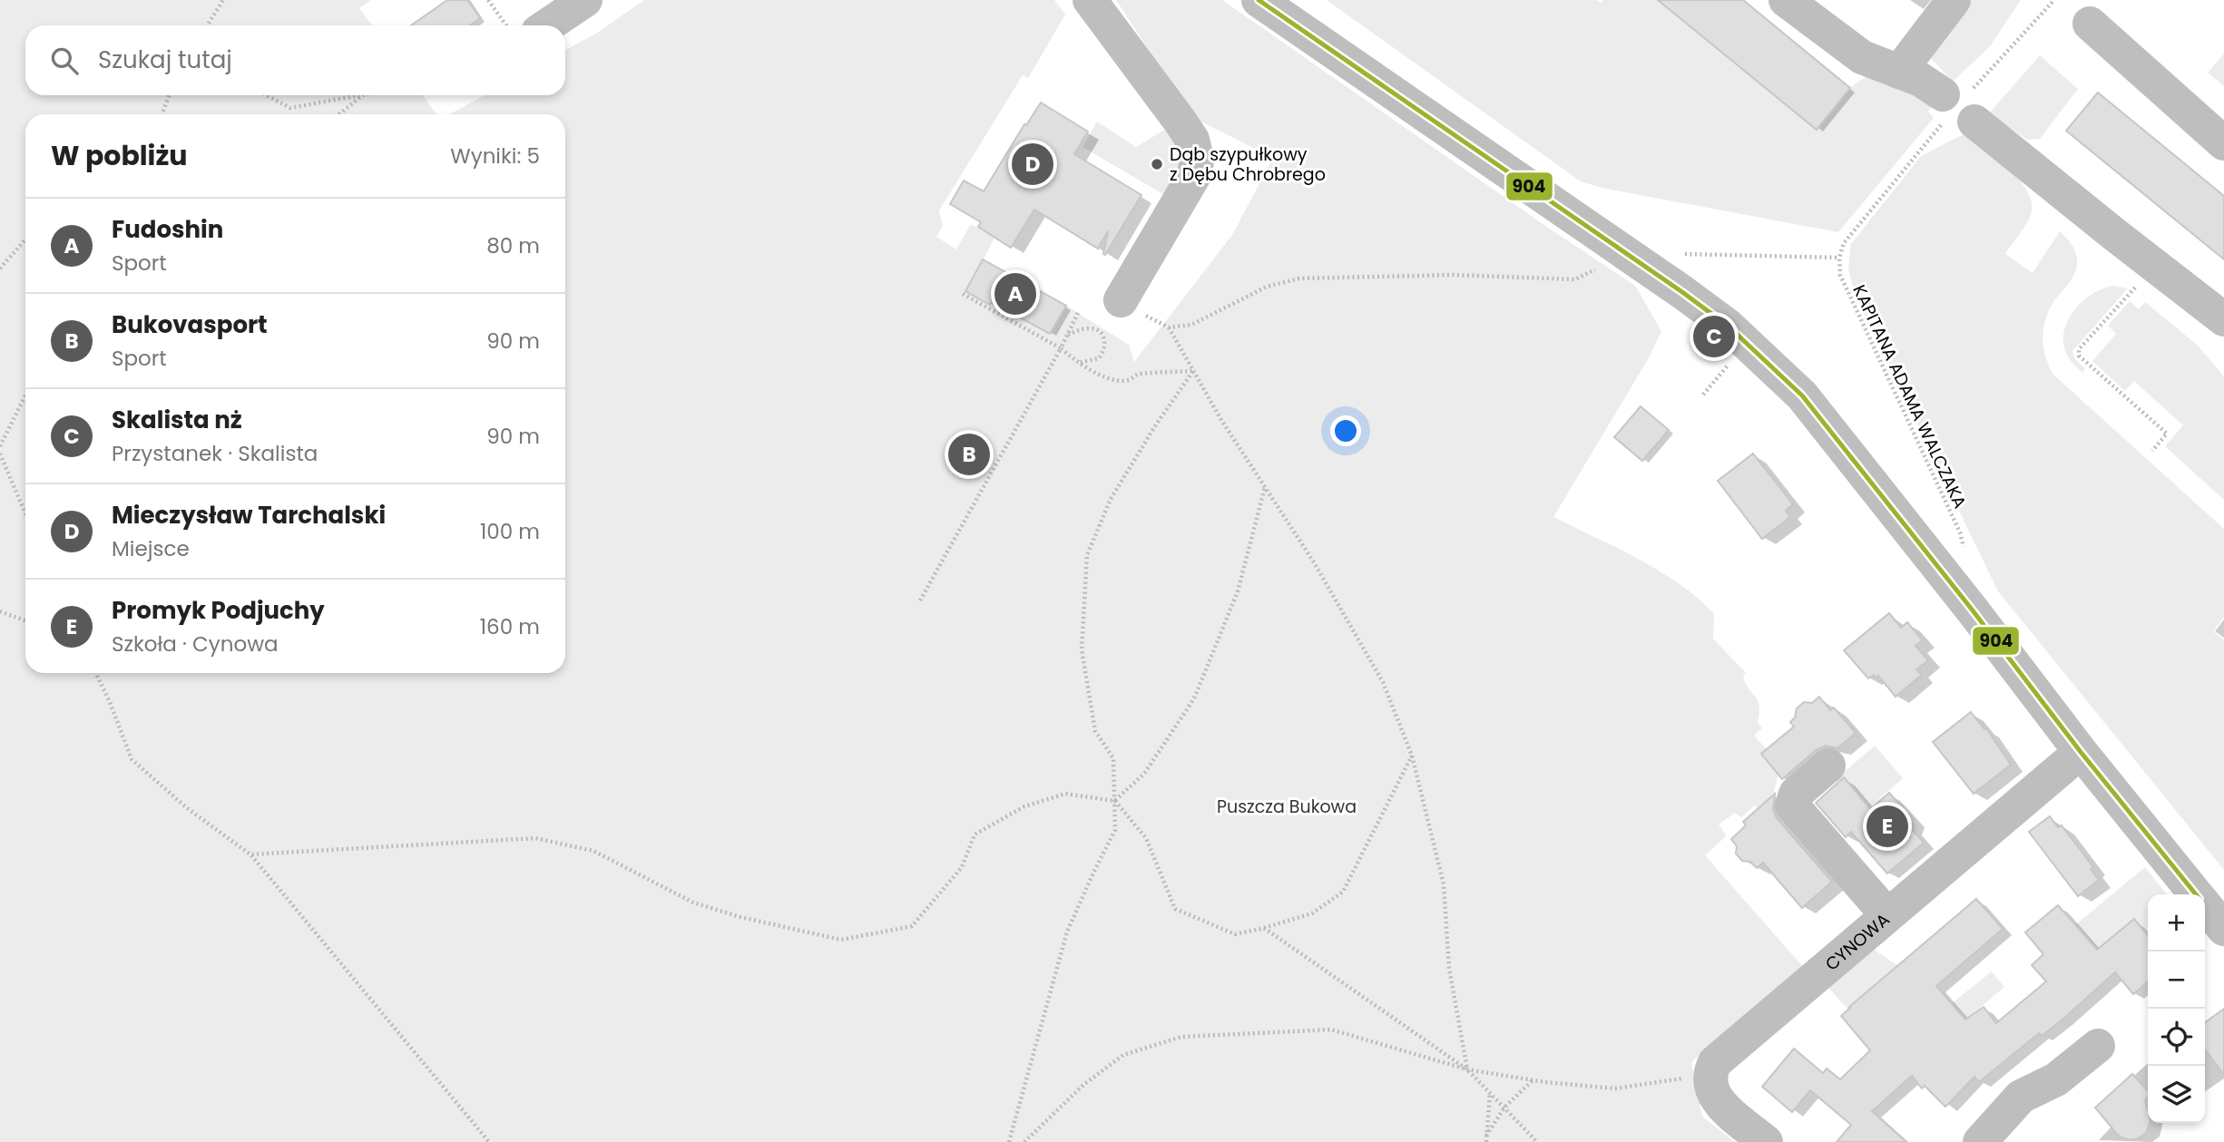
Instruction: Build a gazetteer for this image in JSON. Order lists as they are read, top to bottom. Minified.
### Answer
{"streets":{"street":["CYNOWA"],"path":["KAPITANA ADAMA WALCZAKA"]},"parks":["Puszcza Bukowa"],"places":["Dąb szypułkowy z Dębu Chrobrego"],"lines":["transit line 904"],"page":{"search":"Szukaj tutaj","heading":["W pobliżu","Wyniki: 5"],"pins":["D","A","C","B","E"],"list":[{"mark":"A","name":"Fudoshin","note":"Sport","value":"80 m"},{"mark":"B","name":"Bukovasport","note":"Sport","value":"90 m"},{"mark":"C","name":"Skalista nż","note":"Przystanek · Skalista","value":"90 m"},{"mark":"D","name":"Mieczysław Tarchalski","note":"Miejsce","value":"100 m"},{"mark":"E","name":"Promyk Podjuchy","note":"Szkoła · Cynowa","value":"160 m"}],"map_buttons":["+","−"]}}
